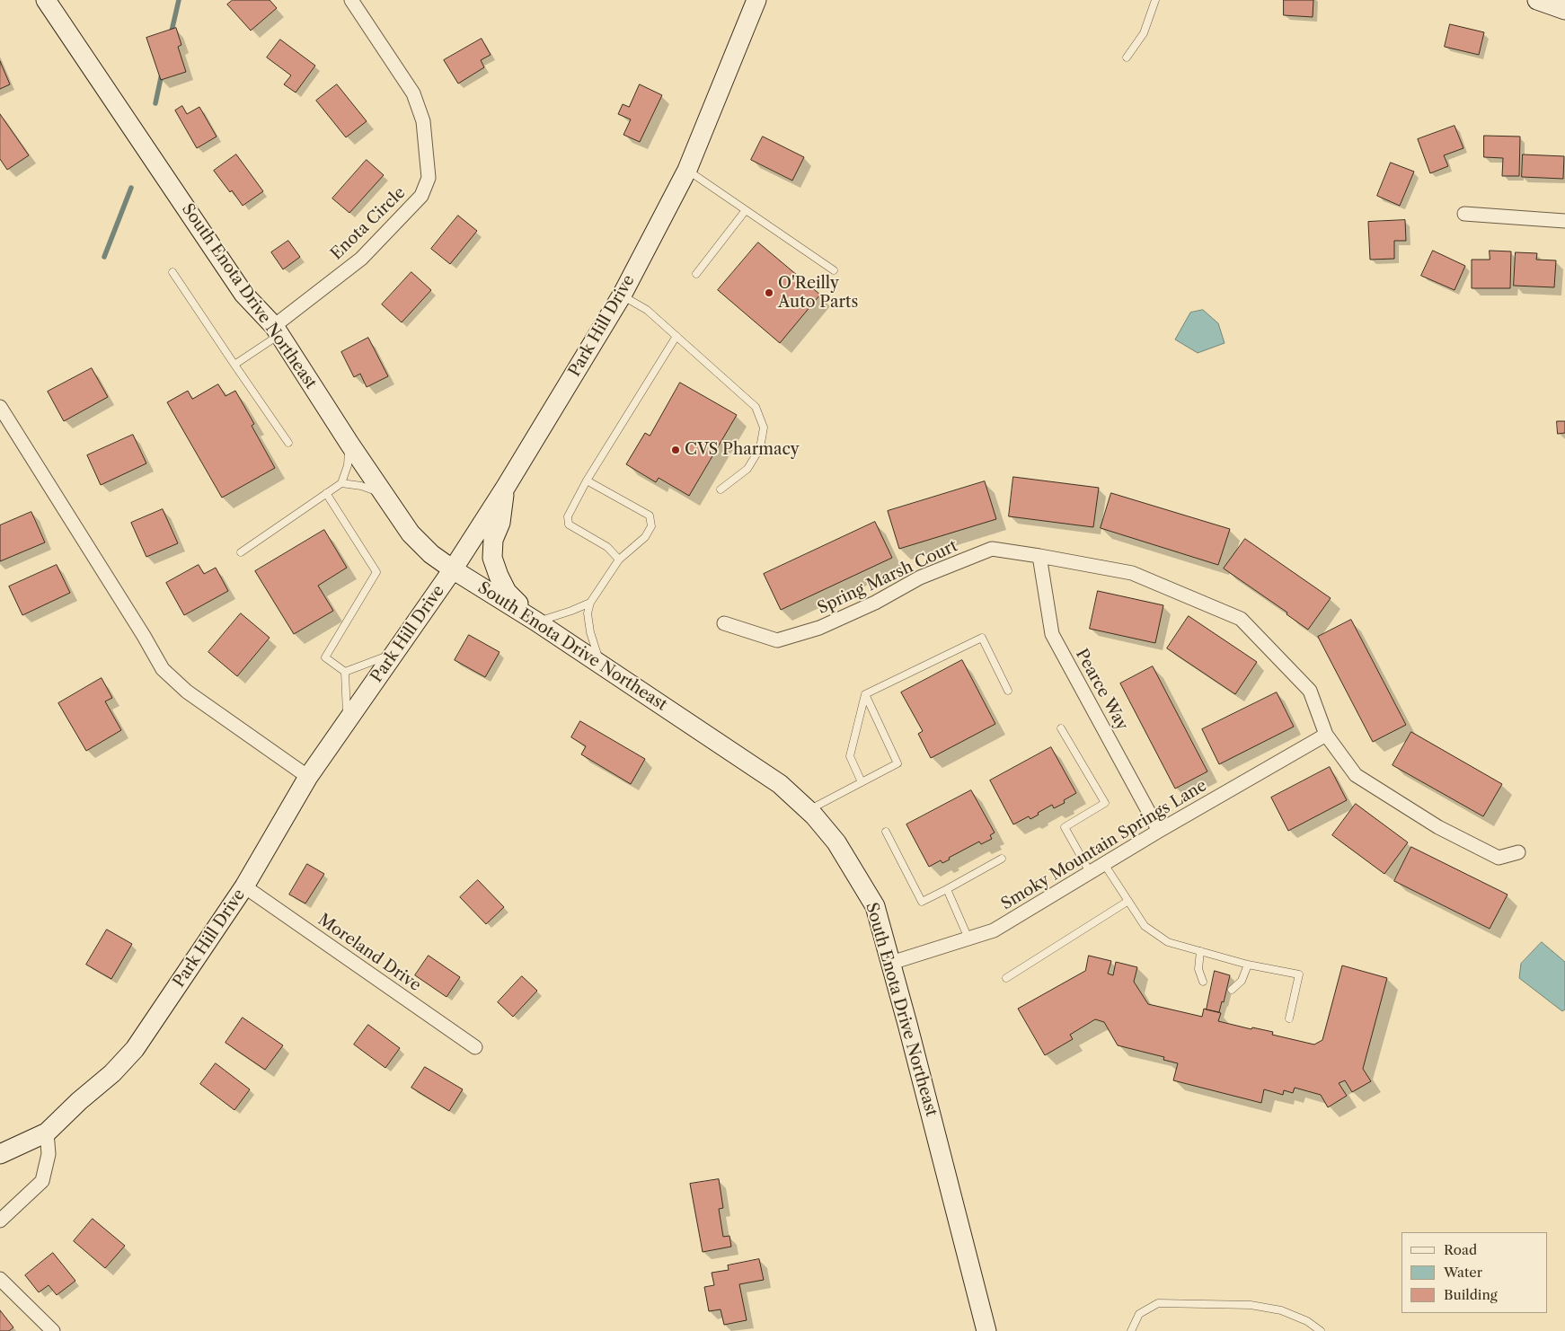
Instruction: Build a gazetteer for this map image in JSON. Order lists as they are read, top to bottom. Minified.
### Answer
{"streets":{"main road":["South Enota Drive Northeast","Park Hill Drive"],"street":["Enota Circle","Spring Marsh Court","Pearce Way","Smoky Mountain Springs Lane","Moreland Drive"]},"crossings":[["Enota Circle","South Enota Drive Northeast"],["South Enota Drive Northeast","Park Hill Drive"],["South Enota Drive Northeast","Smoky Mountain Springs Lane"],["Park Hill Drive","Moreland Drive"],["Spring Marsh Court","Pearce Way"],["Spring Marsh Court","Smoky Mountain Springs Lane"],["Pearce Way","Smoky Mountain Springs Lane"]],"places":["O'Reilly Auto Parts","CVS Pharmacy"],"legend":["Road","Water","Building"]}
